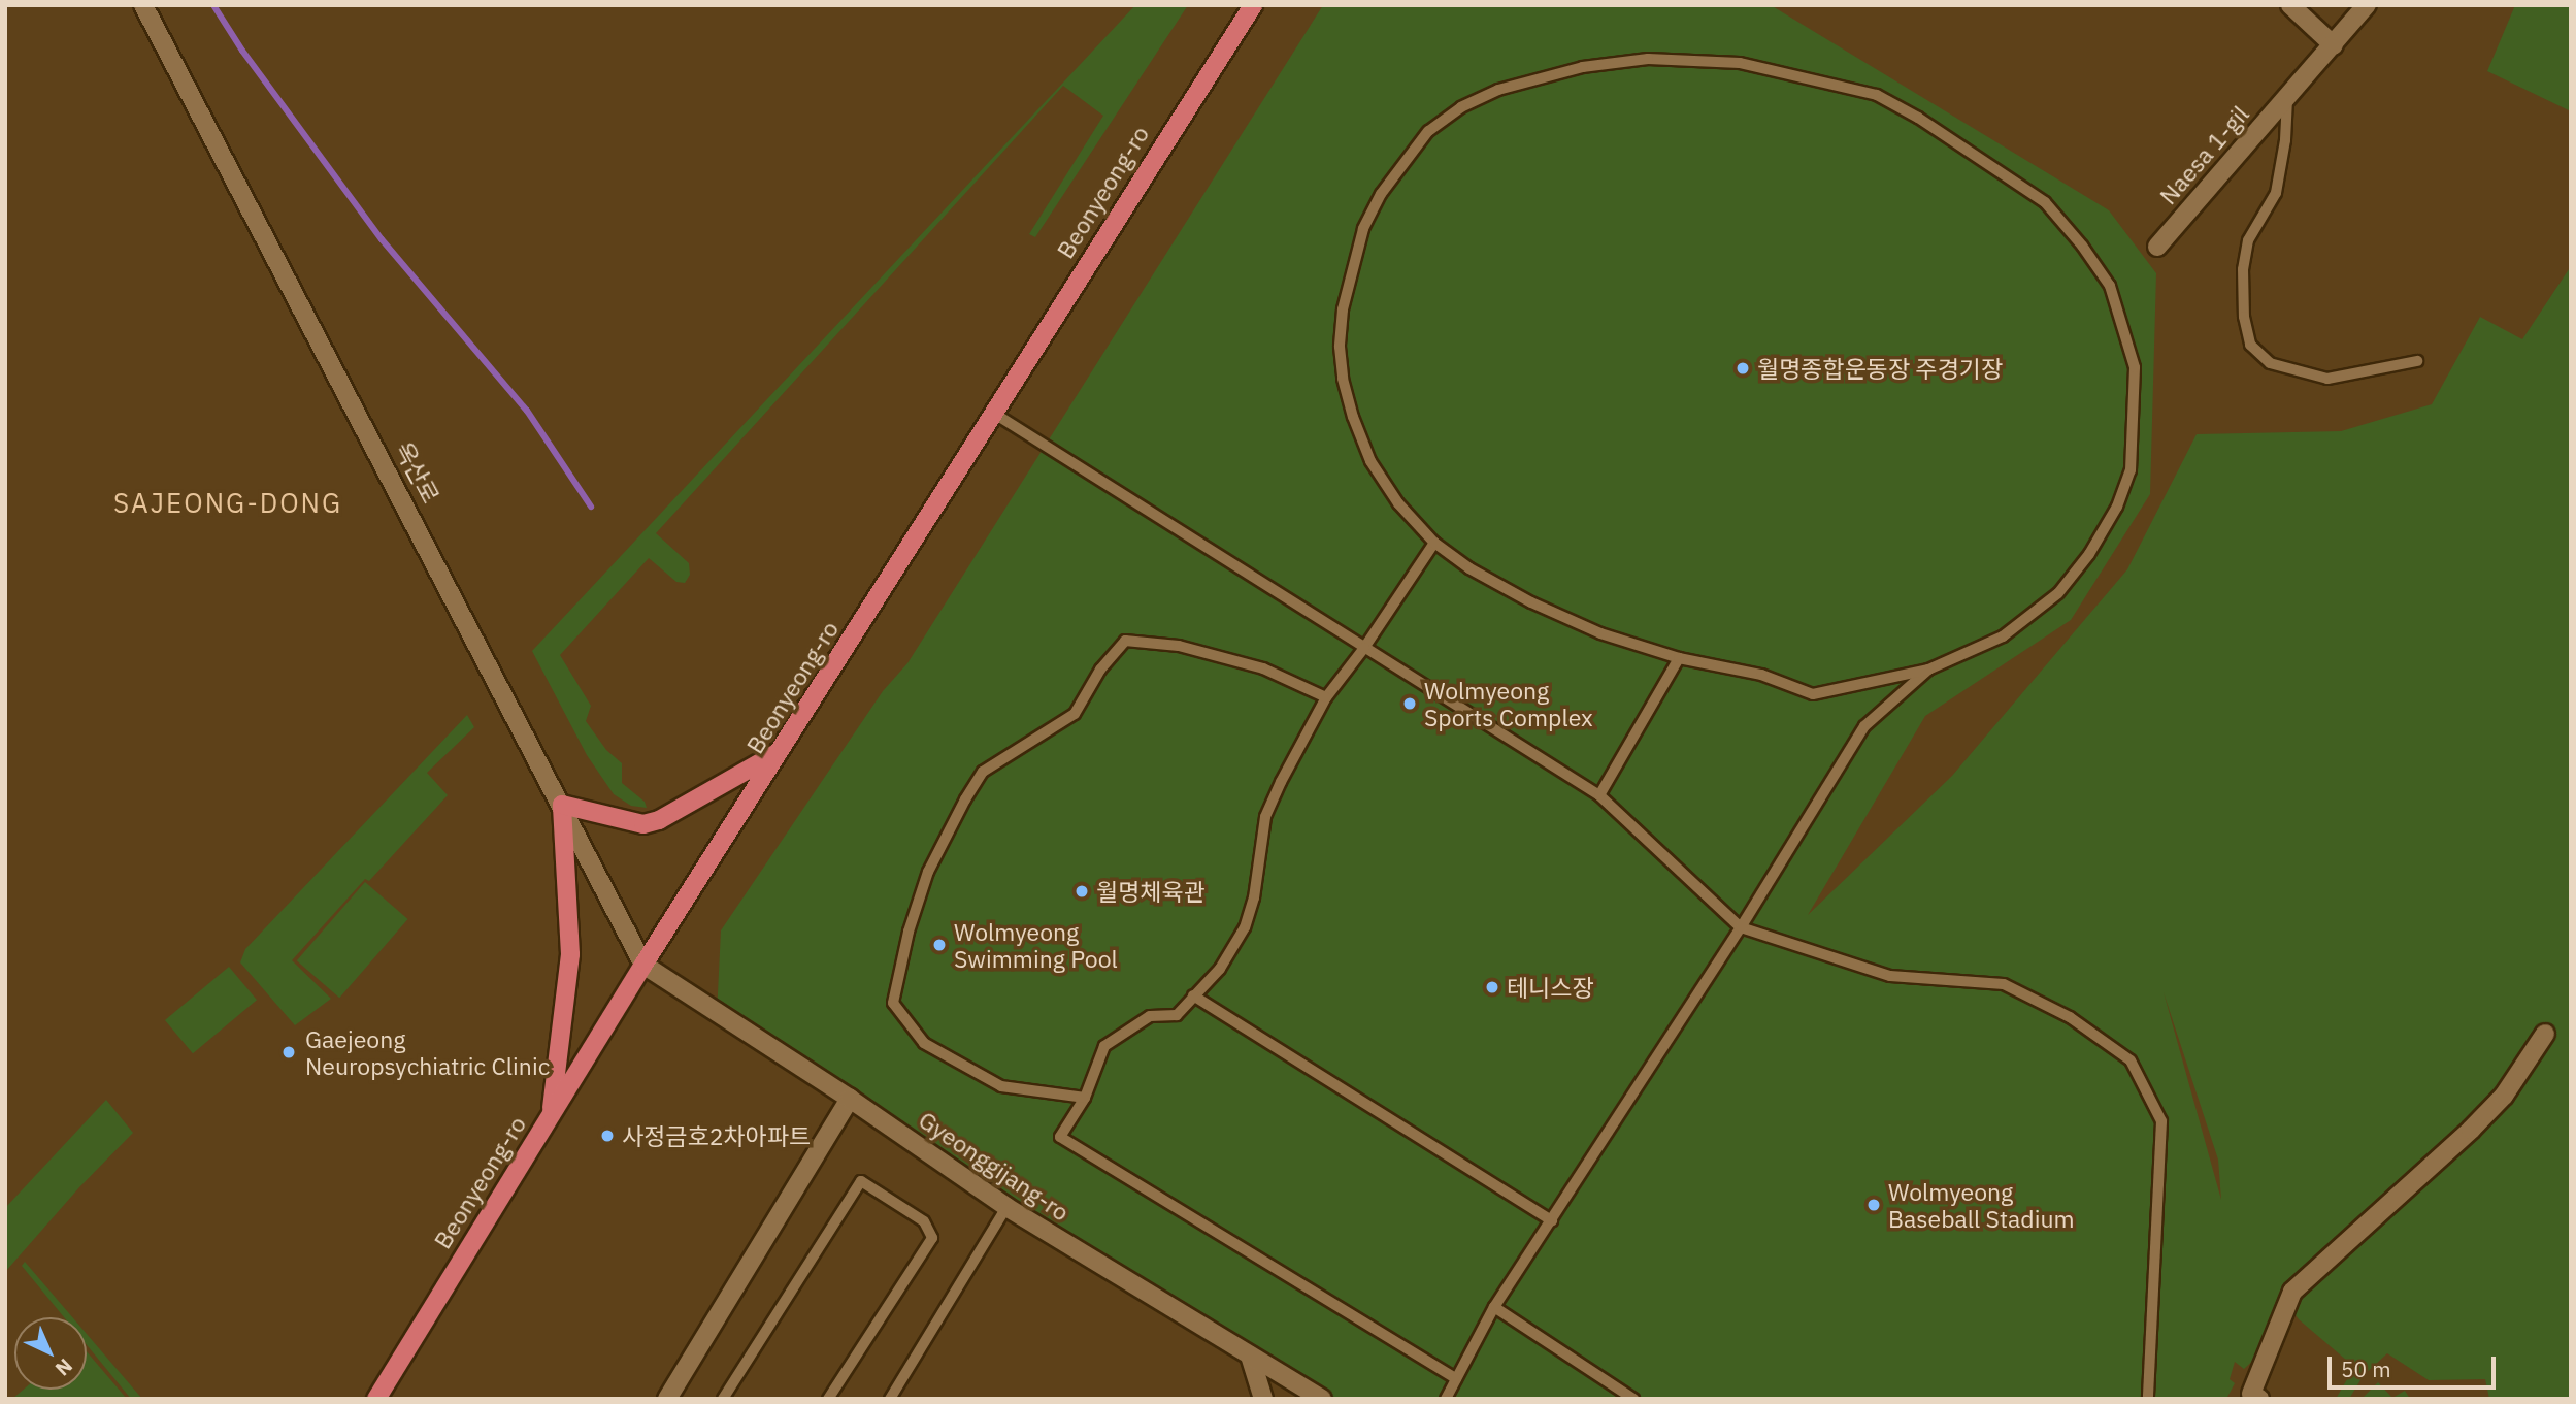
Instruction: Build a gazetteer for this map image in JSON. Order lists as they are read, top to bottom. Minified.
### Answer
{"streets":{"main road":["Beonyeong-ro"],"street":["Naesa 1-gil","옥산로","Gyeonggijang-ro"]},"crossings":[["Beonyeong-ro","옥산로"],["Beonyeong-ro","Gyeonggijang-ro"],["옥산로","Gyeonggijang-ro"]],"districts":["SAJEONG-DONG"],"places":["월명종합운동장 주경기장","Wolmyeong Sports Complex","월명체육관","Wolmyeong Swimming Pool","테니스장","Gaejeong Neuropsychiatric Clinic","사정금호2차아파트","Wolmyeong Baseball Stadium"],"scale_bar":"50 m","north":"bottom right"}
